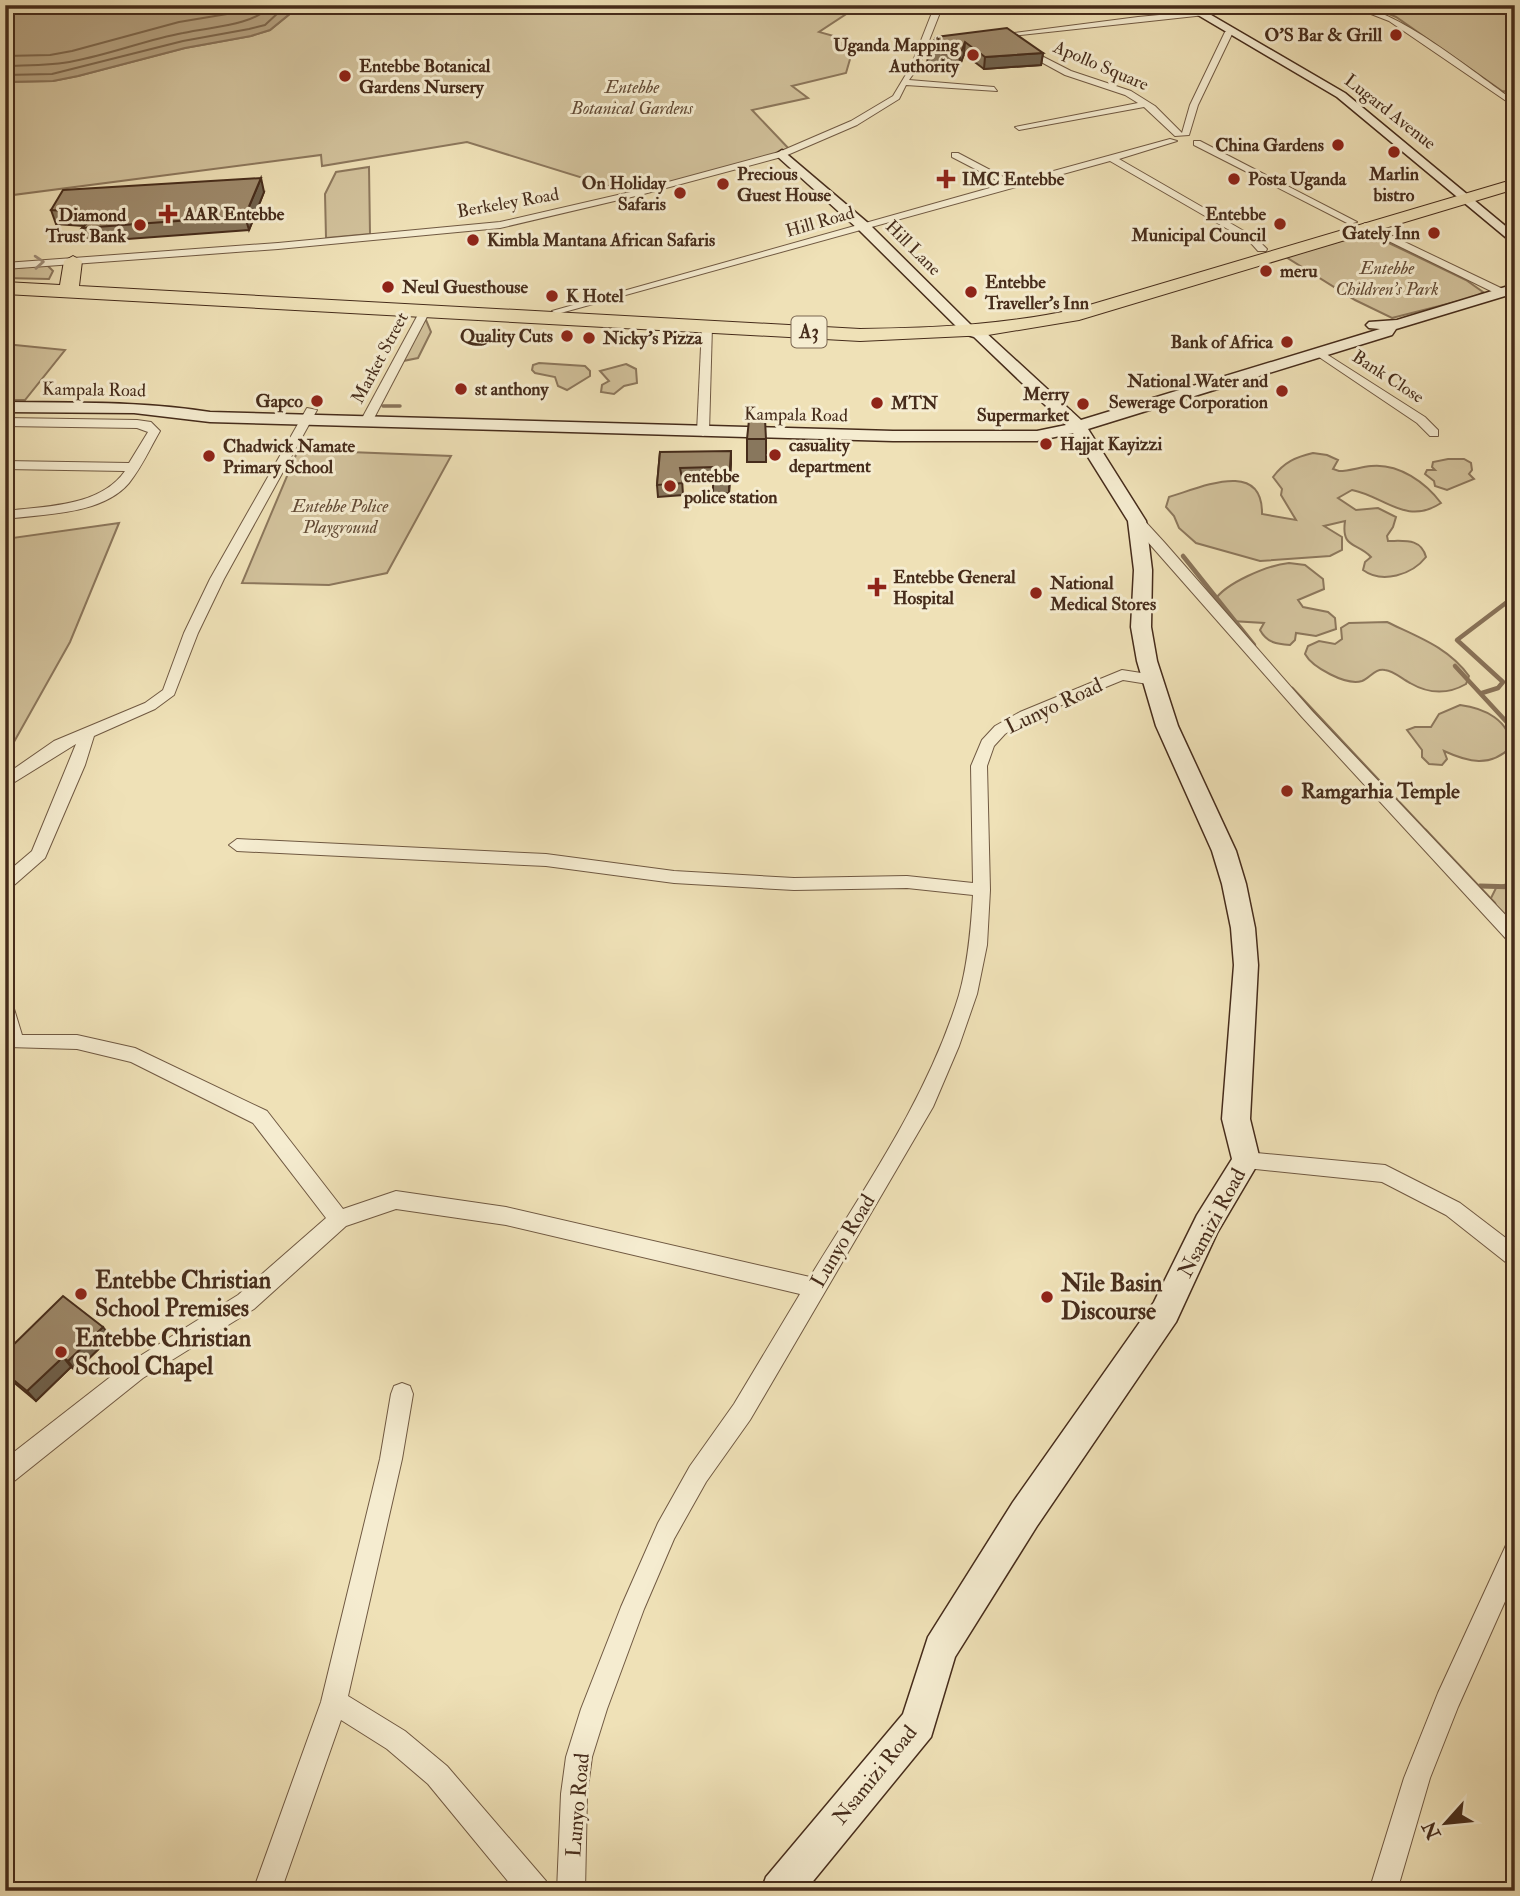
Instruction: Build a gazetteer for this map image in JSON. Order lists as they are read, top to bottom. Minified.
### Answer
{"streets":{"highway":["A3"],"street":["Apollo Square","Lugard Avenue","Berkeley Road","Hill Road","Hill Lane","Market Street","Bank Close","Kampala Road","Lunyo Road","Nsamizi Road"]},"crossings":[["Apollo Square","Hill Road"],["Apollo Square","A3"],["Apollo Square","Kampala Road"],["Lugard Avenue","A3"],["Berkeley Road","Hill Lane"],["Hill Road","Hill Lane"],["Hill Road","A3"],["Hill Lane","A3"],["Hill Lane","Kampala Road"],["Hill Lane","Nsamizi Road"],["A3","Market Street"],["Market Street","Kampala Road"],["Bank Close","Kampala Road"],["Kampala Road","Nsamizi Road"],["Lunyo Road","Nsamizi Road"]],"parks":["Entebbe Botanical Gardens","Entebbe Children's Park","Entebbe Police Playground"],"places":{"other":["O'S Bar & Grill","Uganda Mapping Authority","Entebbe Botanical Gardens Nursery","China Gardens","Marlin bistro","Posta Uganda","Precious Guest House","On Holiday Safaris","Entebbe Municipal Council","Diamond Trust Bank","Gately Inn","Kimbla Mantana African Safaris","meru","Neul Guesthouse","Entebbe Traveller's Inn","K Hotel","Quality Cuts","Nicky's Pizza","Bank of Africa","st anthony","National Water and Sewerage Corporation","Gapco","MTN","Merry Supermarket","Hajjat Kayizzi","casuality department","Chadwick Namate Primary School","entebbe police station","National Medical Stores","Ramgarhia Temple","Entebbe Christian School Premises","Nile Basin Discourse","Entebbe Christian School Chapel"],"health":["IMC Entebbe","AAR Entebbe","Entebbe General Hospital"]},"north":"bottom left"}
